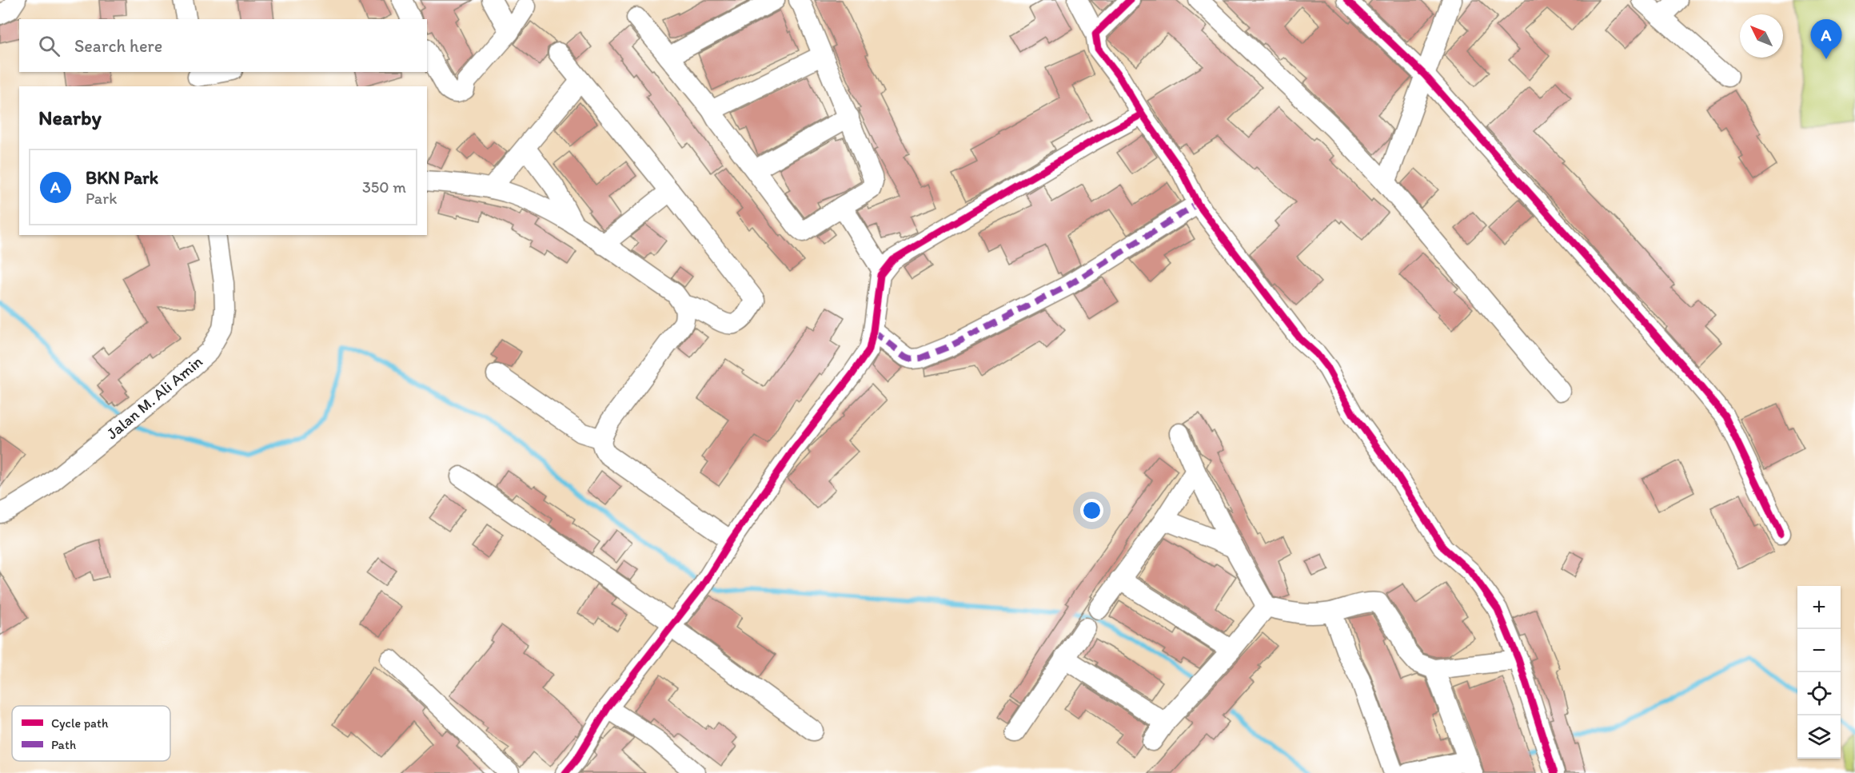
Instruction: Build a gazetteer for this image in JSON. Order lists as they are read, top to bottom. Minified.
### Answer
{"streets":{"street":["Jalan M. Ali Amin"]},"legend":["Cycle path","Path"],"north":"top left","page":{"pins":"A","search":"Search here","heading":"Nearby","list":[{"mark":"A","name":"BKN Park","note":"Park","value":"350 m"}],"map_buttons":["+","−"]}}
